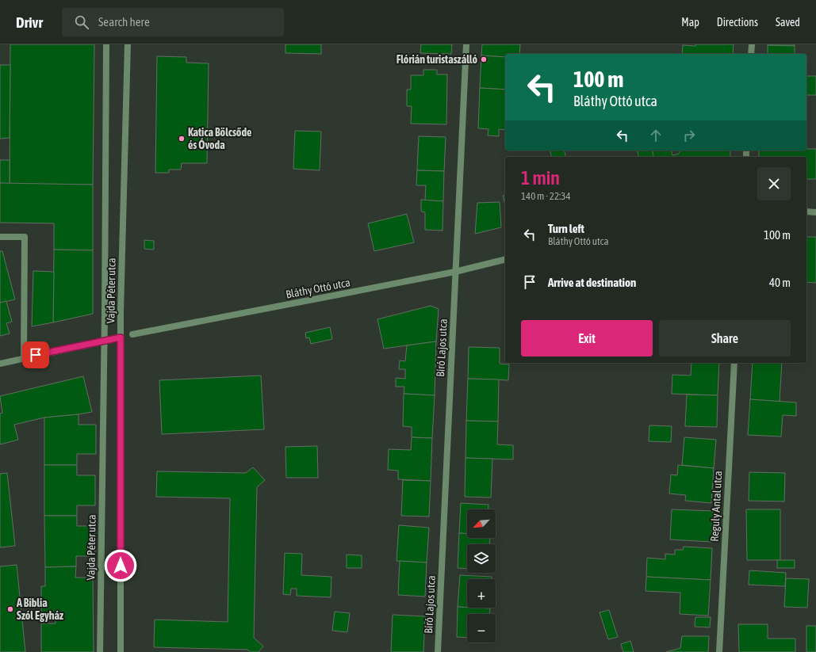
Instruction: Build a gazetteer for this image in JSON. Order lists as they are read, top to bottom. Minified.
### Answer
{"streets":{"street":["Bláthy Ottó utca","Vajda Péter utca","Bíró Lajos utca","Reguly Antal utca"]},"crossings":[["Bláthy Ottó utca","Bíró Lajos utca"]],"places":["Flórián turistaszálló","Katica Bölcsőde és Óvoda","A Biblia Szól Egyház"],"north":"bottom left","page":{"header":"Drivr","search":"Search here","nav":["Map","Directions","Saved"],"turn":["100 m","Bláthy Ottó utca"],"heading":["1 min","140 m · 22:34"],"list":[{"name":"Turn left","note":"Bláthy Ottó utca","value":"100 m"},{"name":"Arrive at destination","value":"40 m"}],"buttons":["Exit","Share"],"map_buttons":["+","−"]}}
